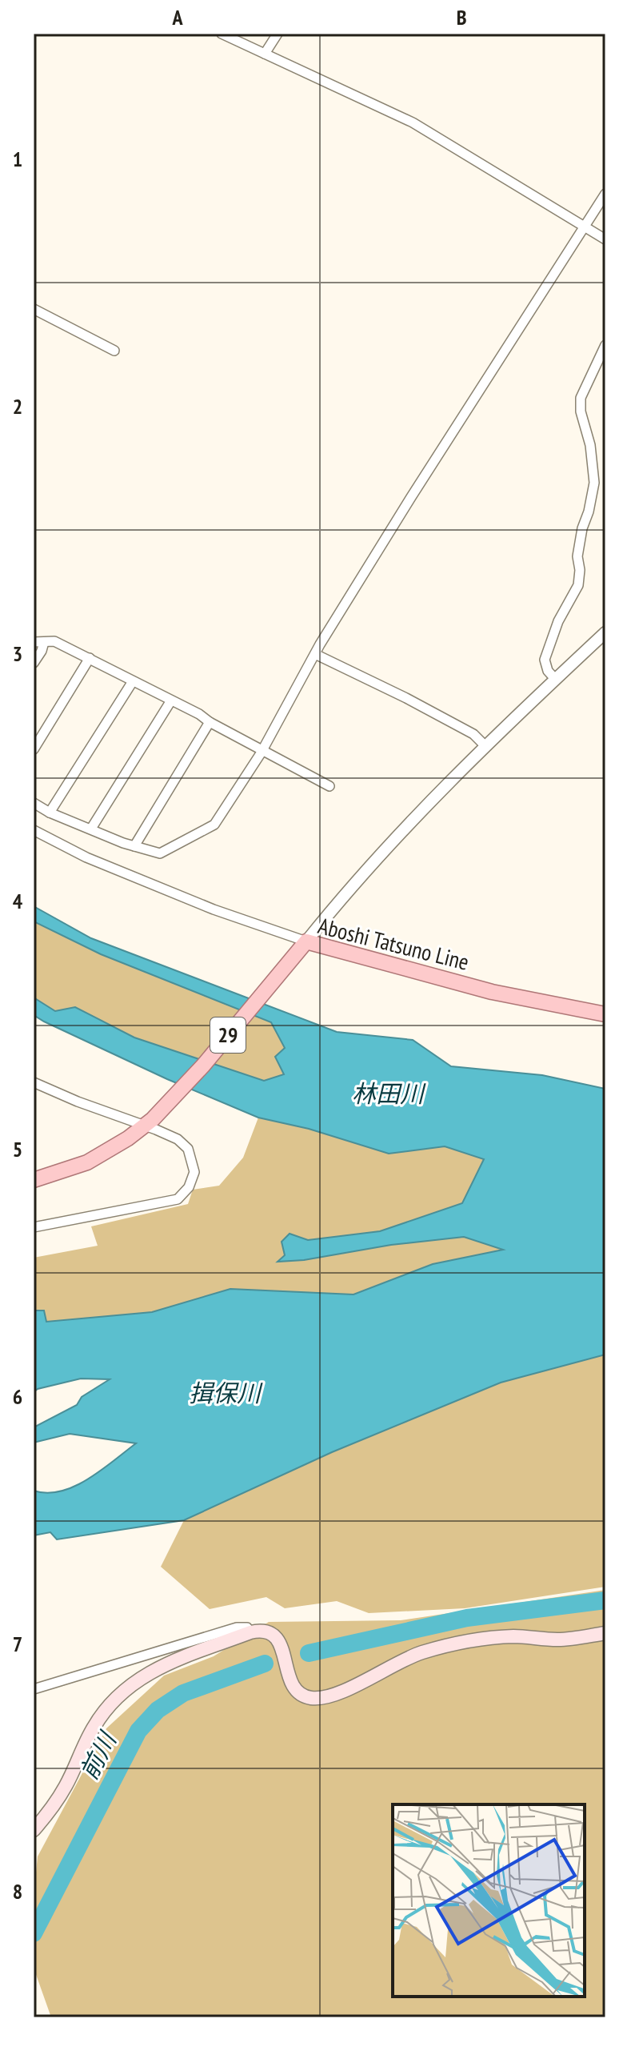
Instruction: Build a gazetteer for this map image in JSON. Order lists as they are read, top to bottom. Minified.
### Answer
{"streets":{"main road":["Aboshi Tatsuno Line","29"]},"water":["林田川","揖保川","前川"],"grid":{"columns":["A","B"],"rows":["1","2","3","4","5","6","7","8"]}}
